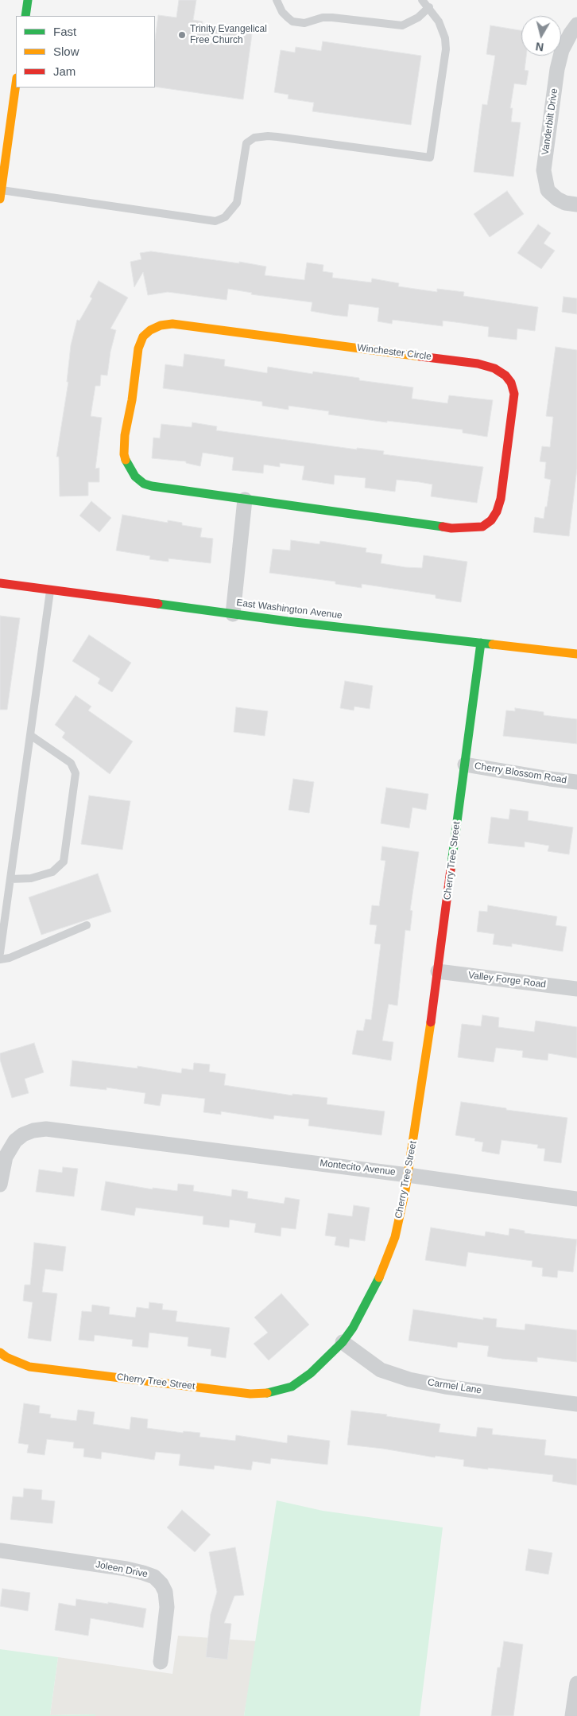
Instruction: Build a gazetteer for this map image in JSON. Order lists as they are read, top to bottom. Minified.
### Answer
{"streets":{"street":["Vanderbilt Drive","Winchester Circle","East Washington Avenue","Cherry Blossom Road","Cherry Tree Street","Valley Forge Road","Montecito Avenue","Carmel Lane","Joleen Drive"]},"crossings":[["East Washington Avenue","Cherry Tree Street"],["Cherry Blossom Road","Cherry Tree Street"],["Cherry Tree Street","Valley Forge Road"],["Cherry Tree Street","Montecito Avenue"],["Cherry Tree Street","Carmel Lane"]],"places":["Trinity Evangelical Free Church"],"legend":["Fast","Slow","Jam"],"north":"bottom"}
